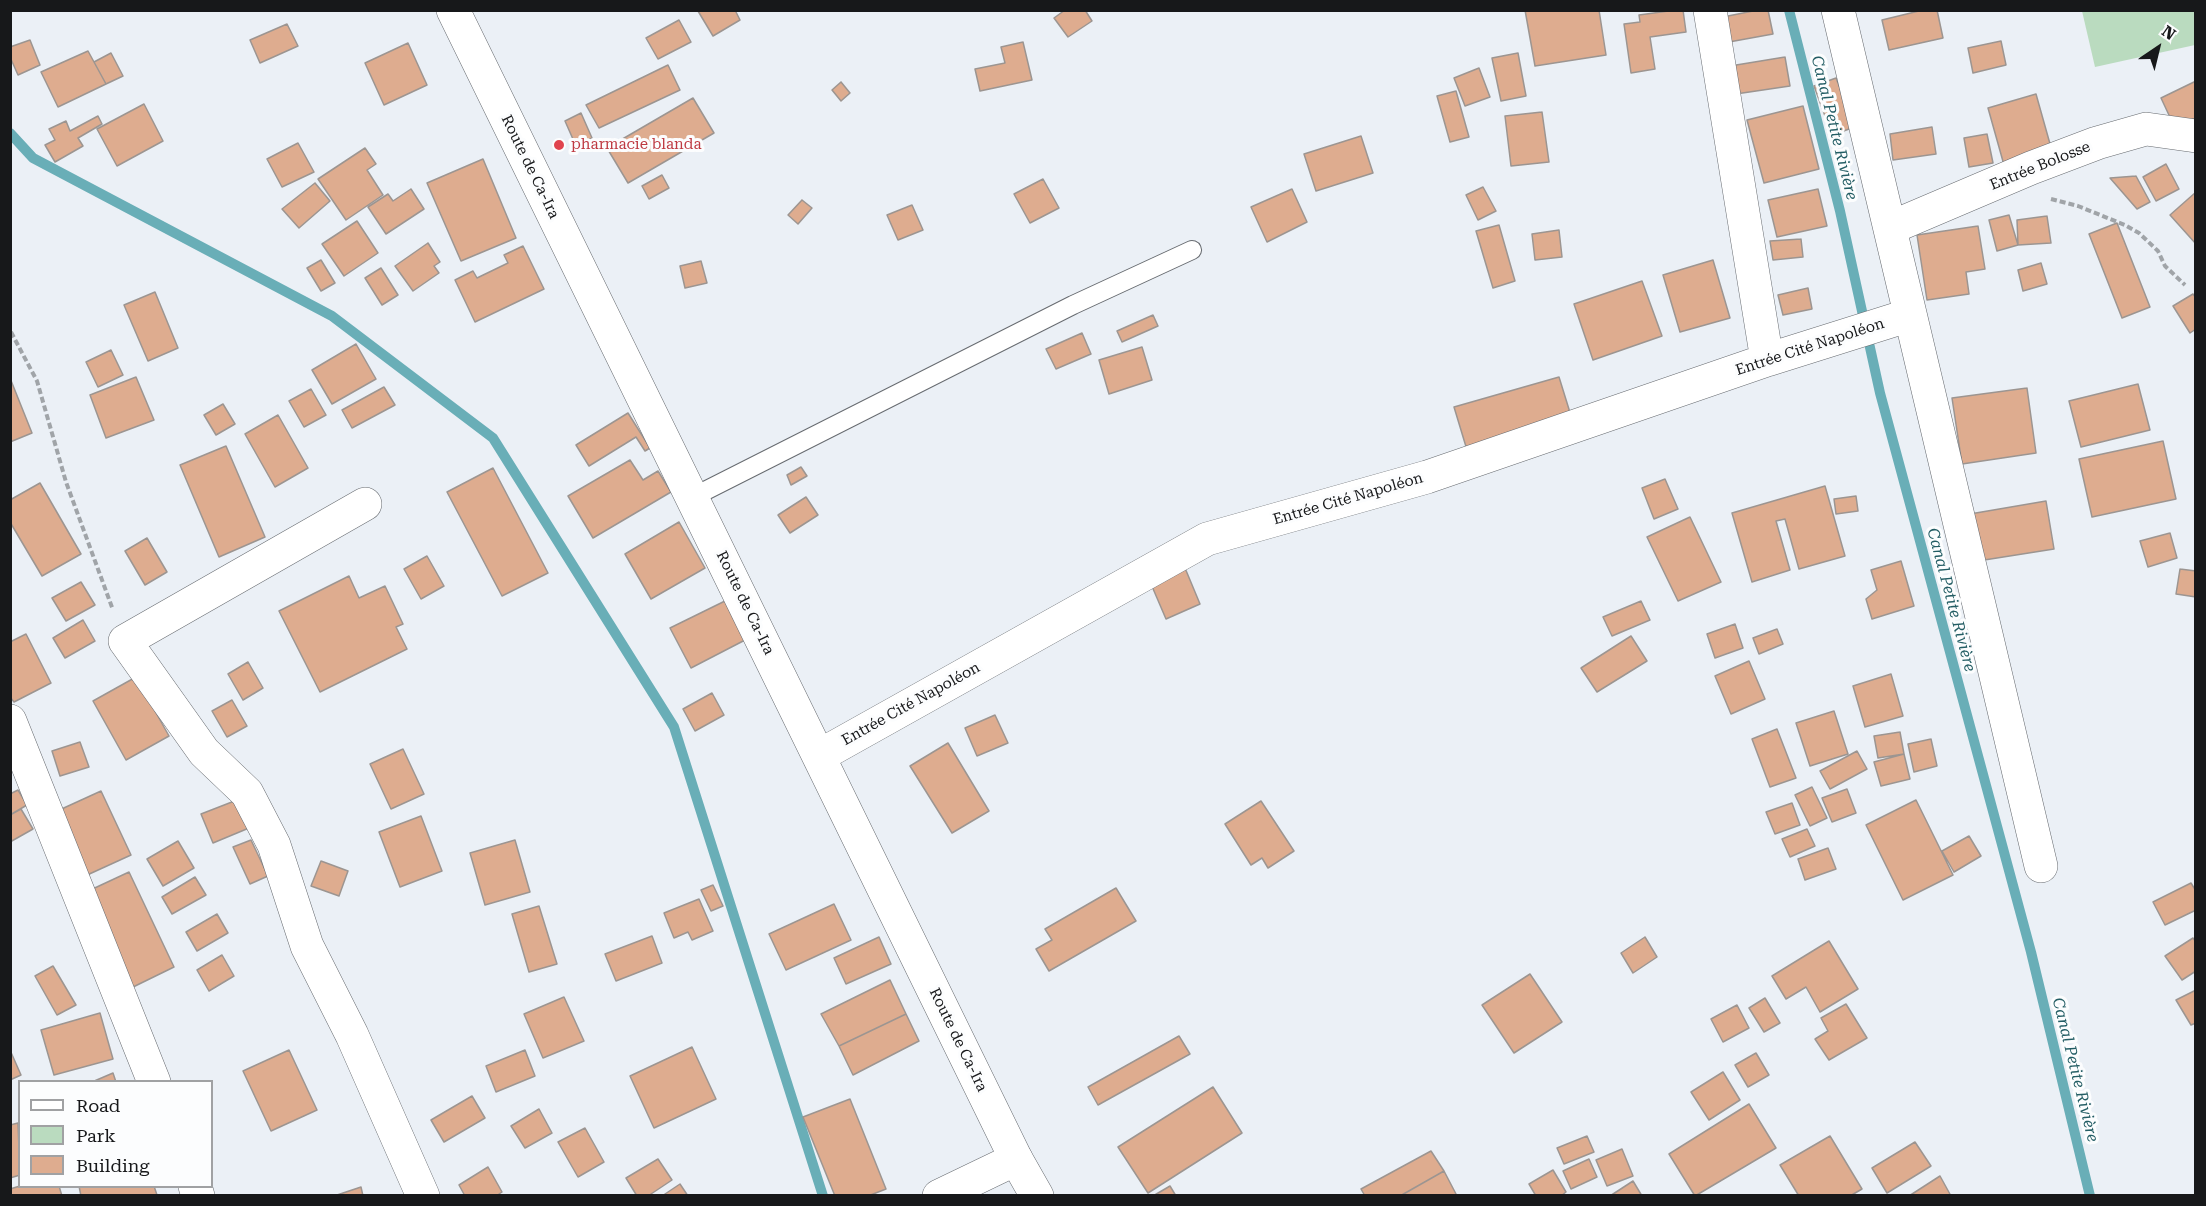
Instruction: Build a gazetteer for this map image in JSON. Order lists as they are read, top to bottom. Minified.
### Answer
{"streets":{"street":["Entrée Bolosse","Route de Ca-Ira","Entrée Cité Napoléon"]},"crossings":[["Route de Ca-Ira","Entrée Cité Napoléon"]],"water":["Canal Petite Rivière"],"places":["pharmacie blanda"],"legend":["Road","Park","Building"],"north":"top right"}
